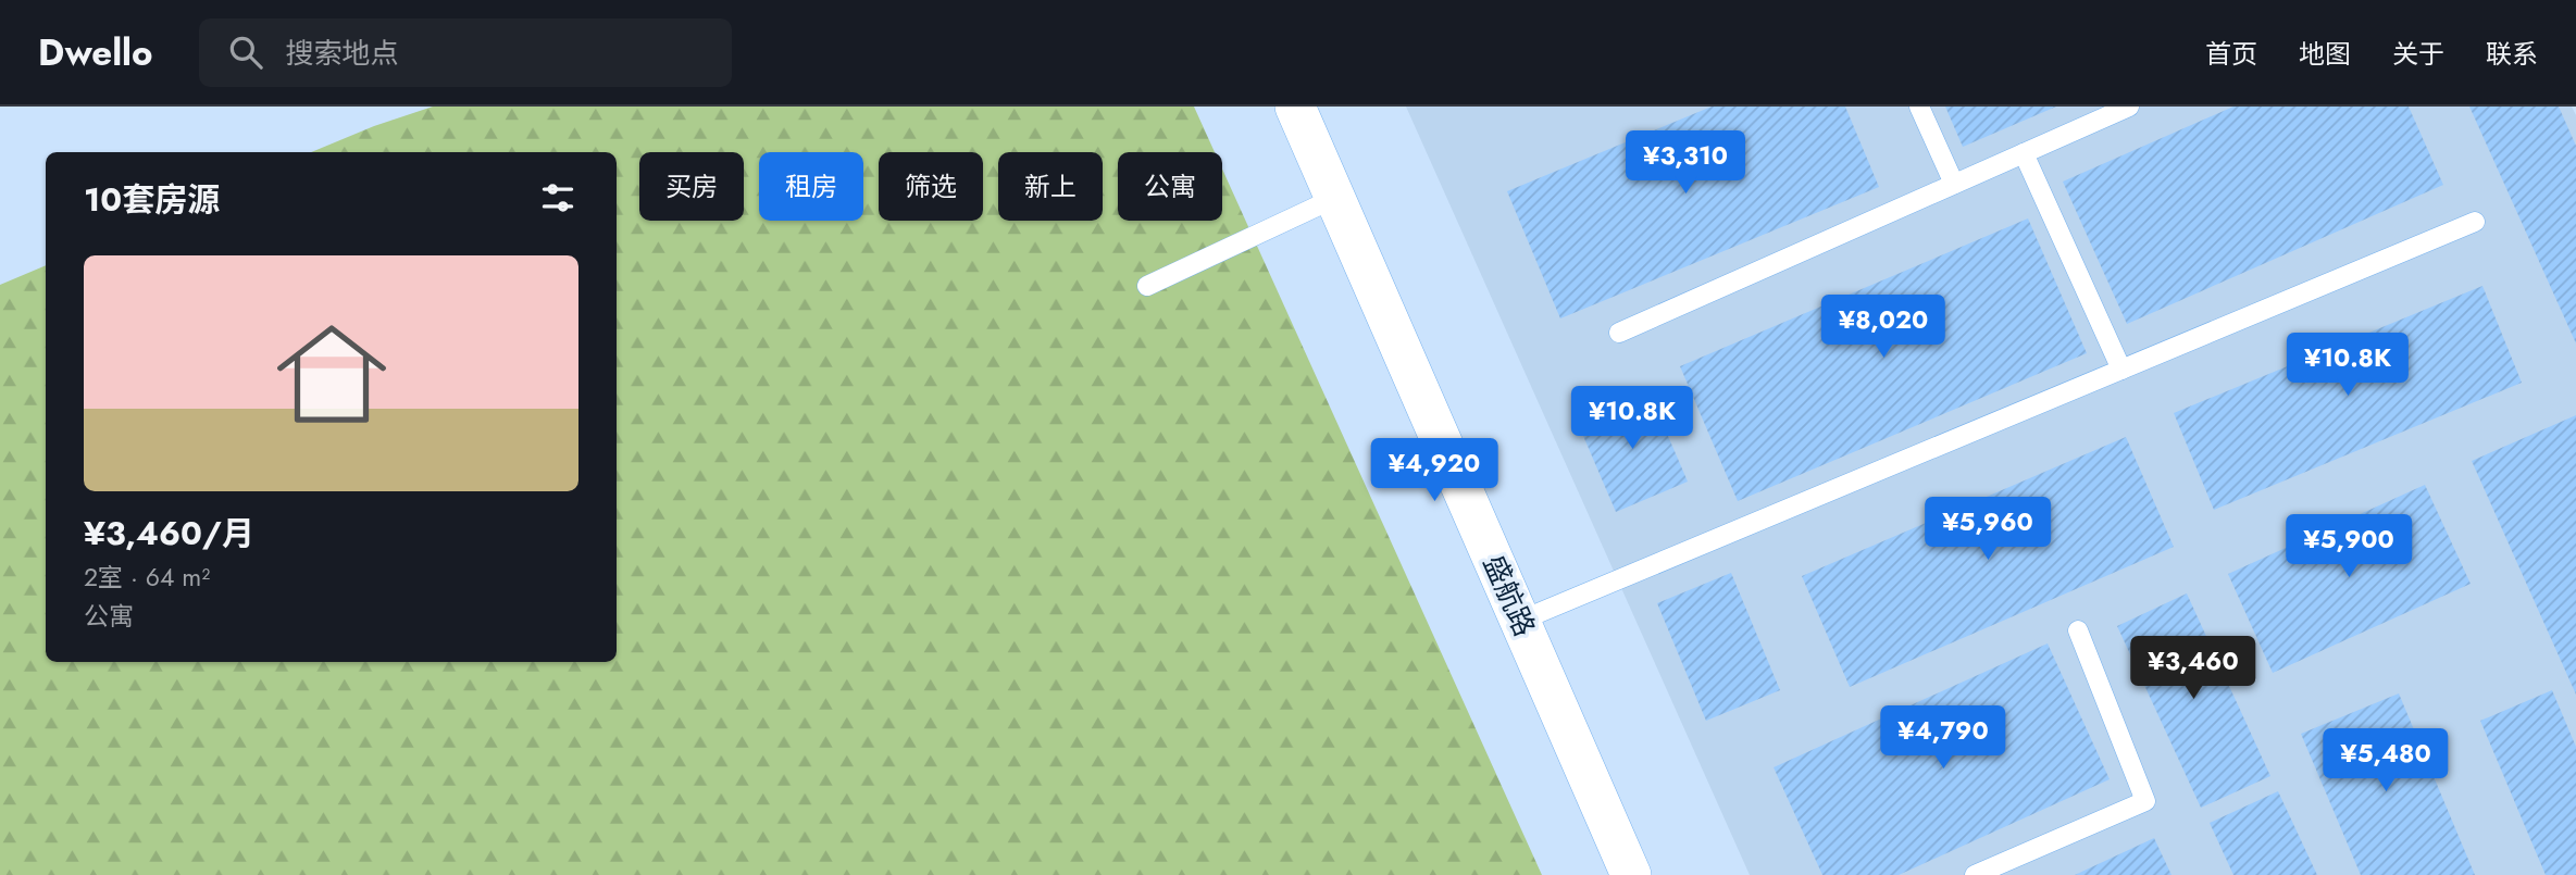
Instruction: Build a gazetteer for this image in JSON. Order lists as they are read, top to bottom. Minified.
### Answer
{"streets":{"street":["盛航路"]},"page":{"header":"Dwello","search":"搜索地点","nav":["首页","地图","关于","联系"],"price":["¥3,310","¥8,020","¥10.8K","¥10.8K","¥4,920","¥5,960","¥5,900","¥3,460","¥4,790","¥5,480"],"chip":["买房","租房","筛选","新上","公寓"],"heading":"10套房源","list":[{"name":"¥3,460/月","note":"2室 · 64 m² · 公寓"}]}}
